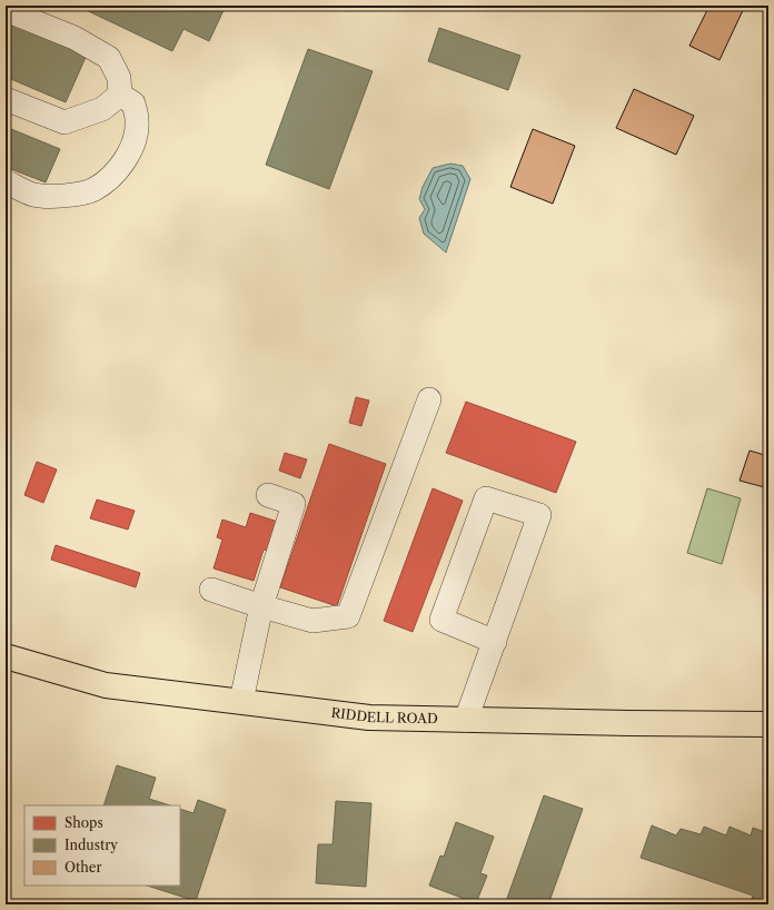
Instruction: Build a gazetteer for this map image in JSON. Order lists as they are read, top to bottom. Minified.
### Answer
{"streets":{"main road":["RIDDELL ROAD"]},"legend":["Shops","Industry","Other"]}
